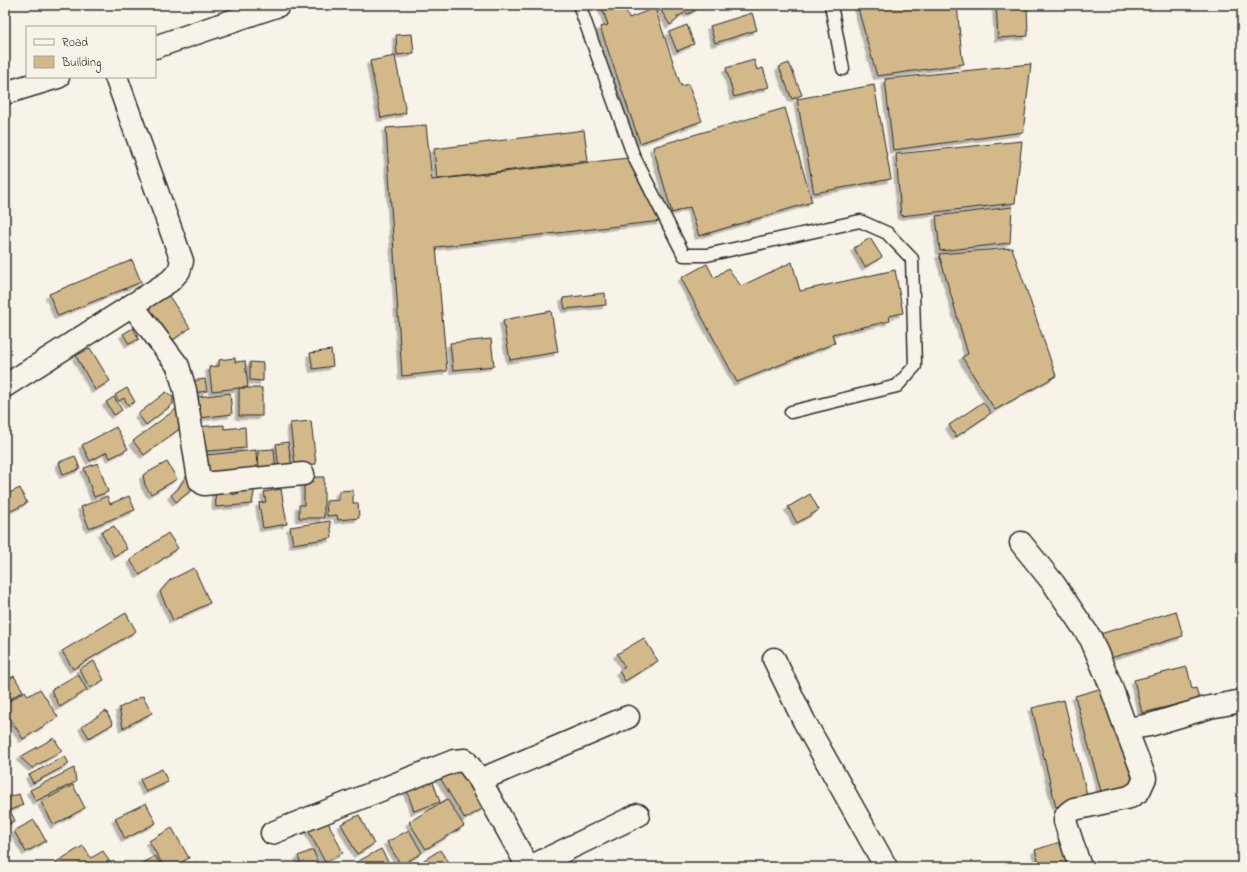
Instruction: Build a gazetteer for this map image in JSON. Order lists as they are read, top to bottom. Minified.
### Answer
{"legend":["Road","Building"]}
